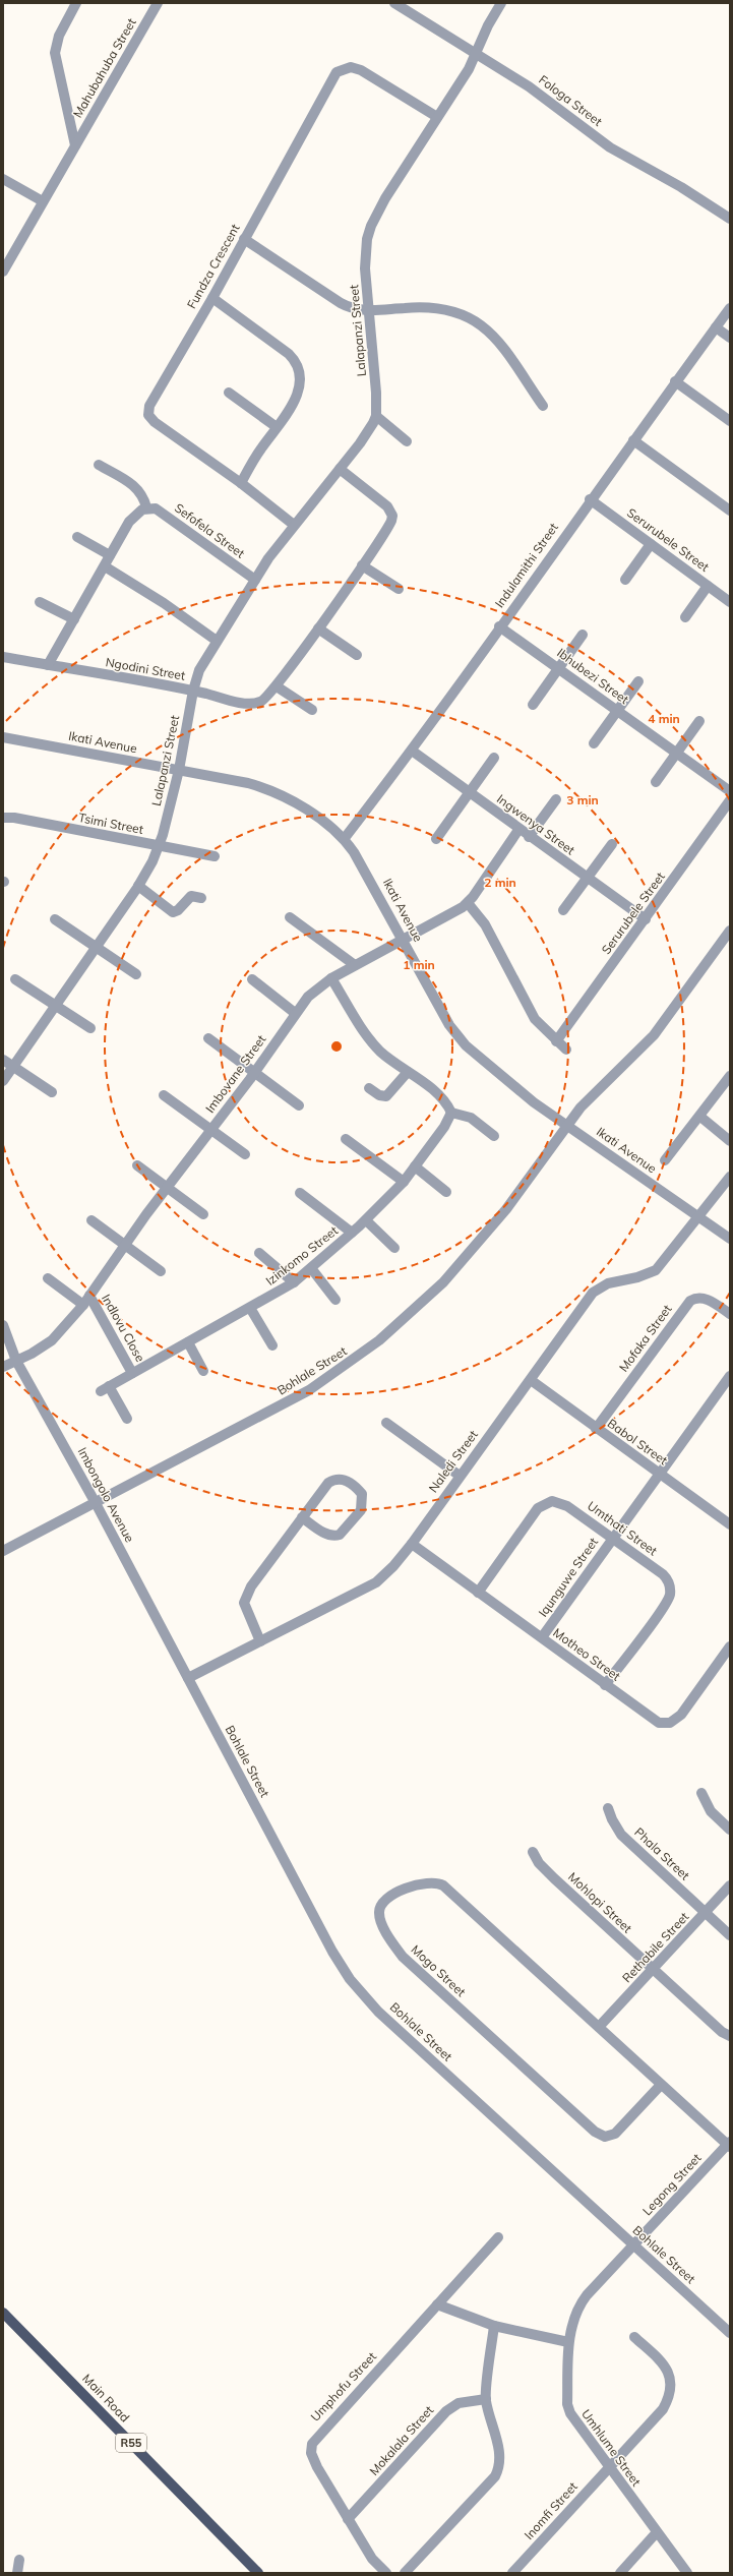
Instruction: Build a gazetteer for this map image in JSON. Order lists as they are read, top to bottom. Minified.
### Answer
{"streets":{"main road":["Main Road","R55"],"street":["Mahubahuba Street","Fologa Street","Fundza Crescent","Lalapanzi Street","Sefofela Street","Serurubele Street","Indulamithi Street","Ngodini Street","Ibhubezi Street","Ikati Avenue","Tsimi Street","Ingwenya Street","Imbovane Street","Izinkomo Street","Indlovu Close","Mofaka Street","Bohlale Street","Babol Street","Naledi Street","Imbongolo Avenue","Umthati Street","Iqunguwe Street","Motheo Street","Phala Street","Mohlopi Street","Rethabile Street","Mogo Street","Legong Street","Umphofu Street","Mokalala Street","Umhlume Street","Inomfi Street"]},"crossings":[["Fologa Street","Lalapanzi Street"],["Fundza Crescent","Lalapanzi Street"],["Lalapanzi Street","Sefofela Street"],["Lalapanzi Street","Ngodini Street"],["Lalapanzi Street","Ikati Avenue"],["Lalapanzi Street","Tsimi Street"],["Serurubele Street","Indulamithi Street"],["Serurubele Street","Ingwenya Street"],["Indulamithi Street","Ibhubezi Street"],["Indulamithi Street","Ikati Avenue"],["Indulamithi Street","Ingwenya Street"],["Ikati Avenue","Imbovane Street"],["Ikati Avenue","Bohlale Street"],["Ikati Avenue","Naledi Street"],["Ingwenya Street","Imbovane Street"],["Imbovane Street","Indlovu Close"],["Imbovane Street","Imbongolo Avenue"],["Izinkomo Street","Indlovu Close"],["Mofaka Street","Babol Street"],["Bohlale Street","Naledi Street"],["Bohlale Street","Imbongolo Avenue"],["Bohlale Street","Legong Street"],["Bohlale Street","Umhlume Street"],["Babol Street","Naledi Street"],["Babol Street","Iqunguwe Street"],["Naledi Street","Imbongolo Avenue"],["Naledi Street","Motheo Street"],["Umthati Street","Iqunguwe Street"],["Umthati Street","Motheo Street"],["Iqunguwe Street","Motheo Street"],["Phala Street","Rethabile Street"],["Mohlopi Street","Rethabile Street"],["Rethabile Street","Mogo Street"],["Mogo Street","Legong Street"],["Legong Street","Umhlume Street"],["Umphofu Street","Mokalala Street"],["Umhlume Street","Inomfi Street"]],"rings":["4 min","3 min","2 min","1 min"]}
